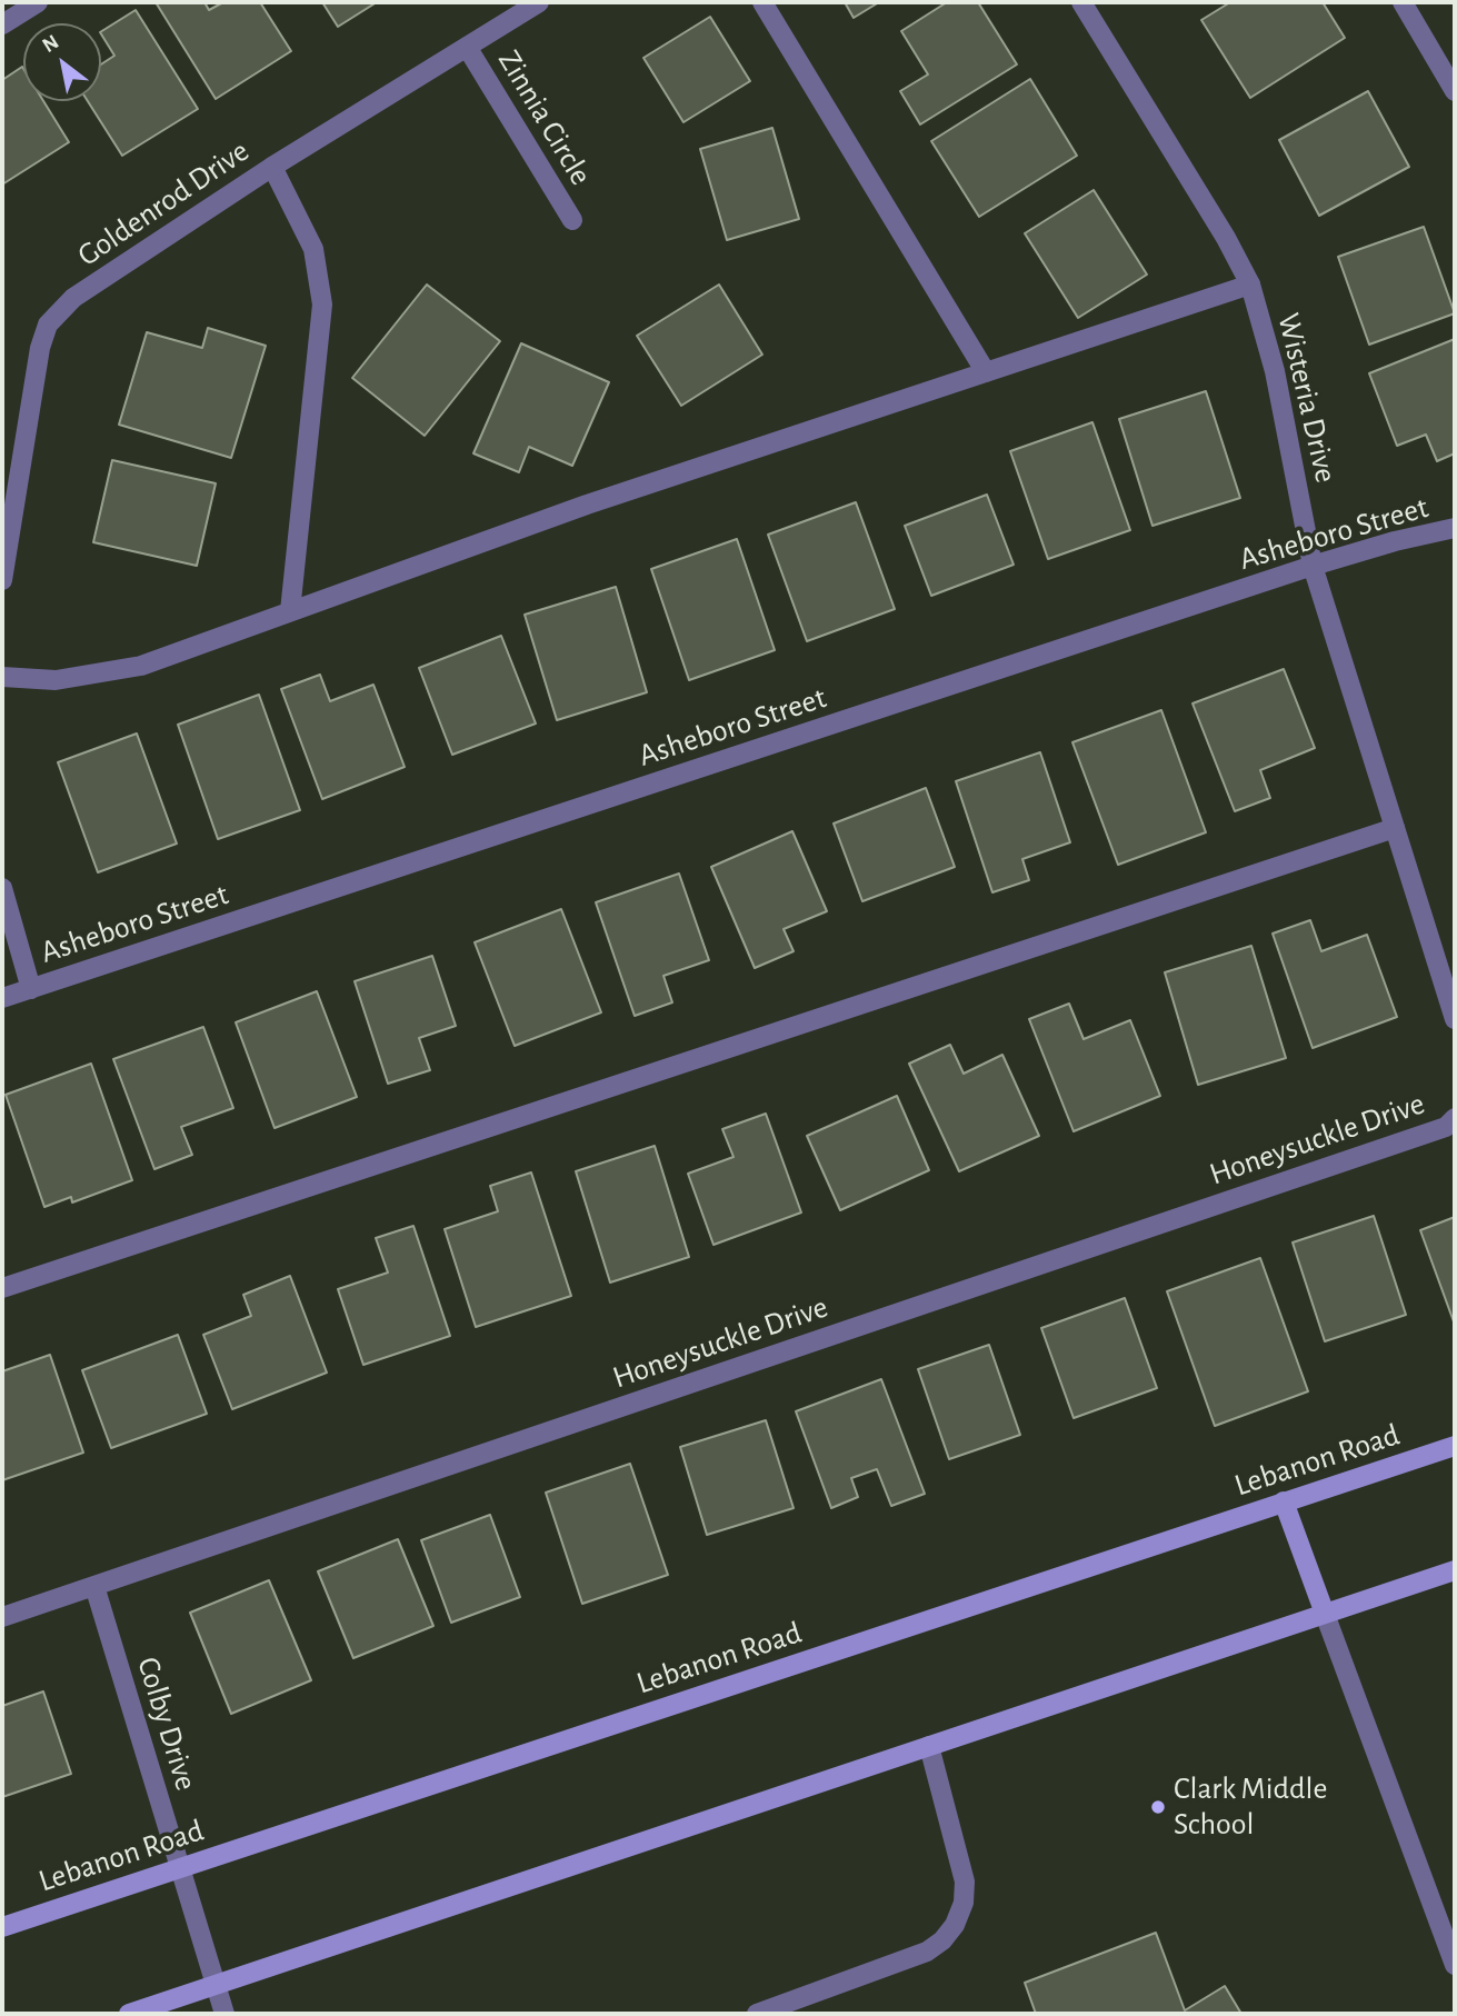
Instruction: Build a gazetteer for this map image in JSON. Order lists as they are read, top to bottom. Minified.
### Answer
{"streets":{"main road":["Lebanon Road"],"street":["Zinnia Circle","Goldenrod Drive","Wisteria Drive","Asheboro Street","Honeysuckle Drive","Colby Drive"]},"crossings":[["Zinnia Circle","Goldenrod Drive"],["Wisteria Drive","Asheboro Street"],["Honeysuckle Drive","Colby Drive"],["Lebanon Road","Colby Drive"]],"places":["Clark Middle School"],"north":"top left"}
